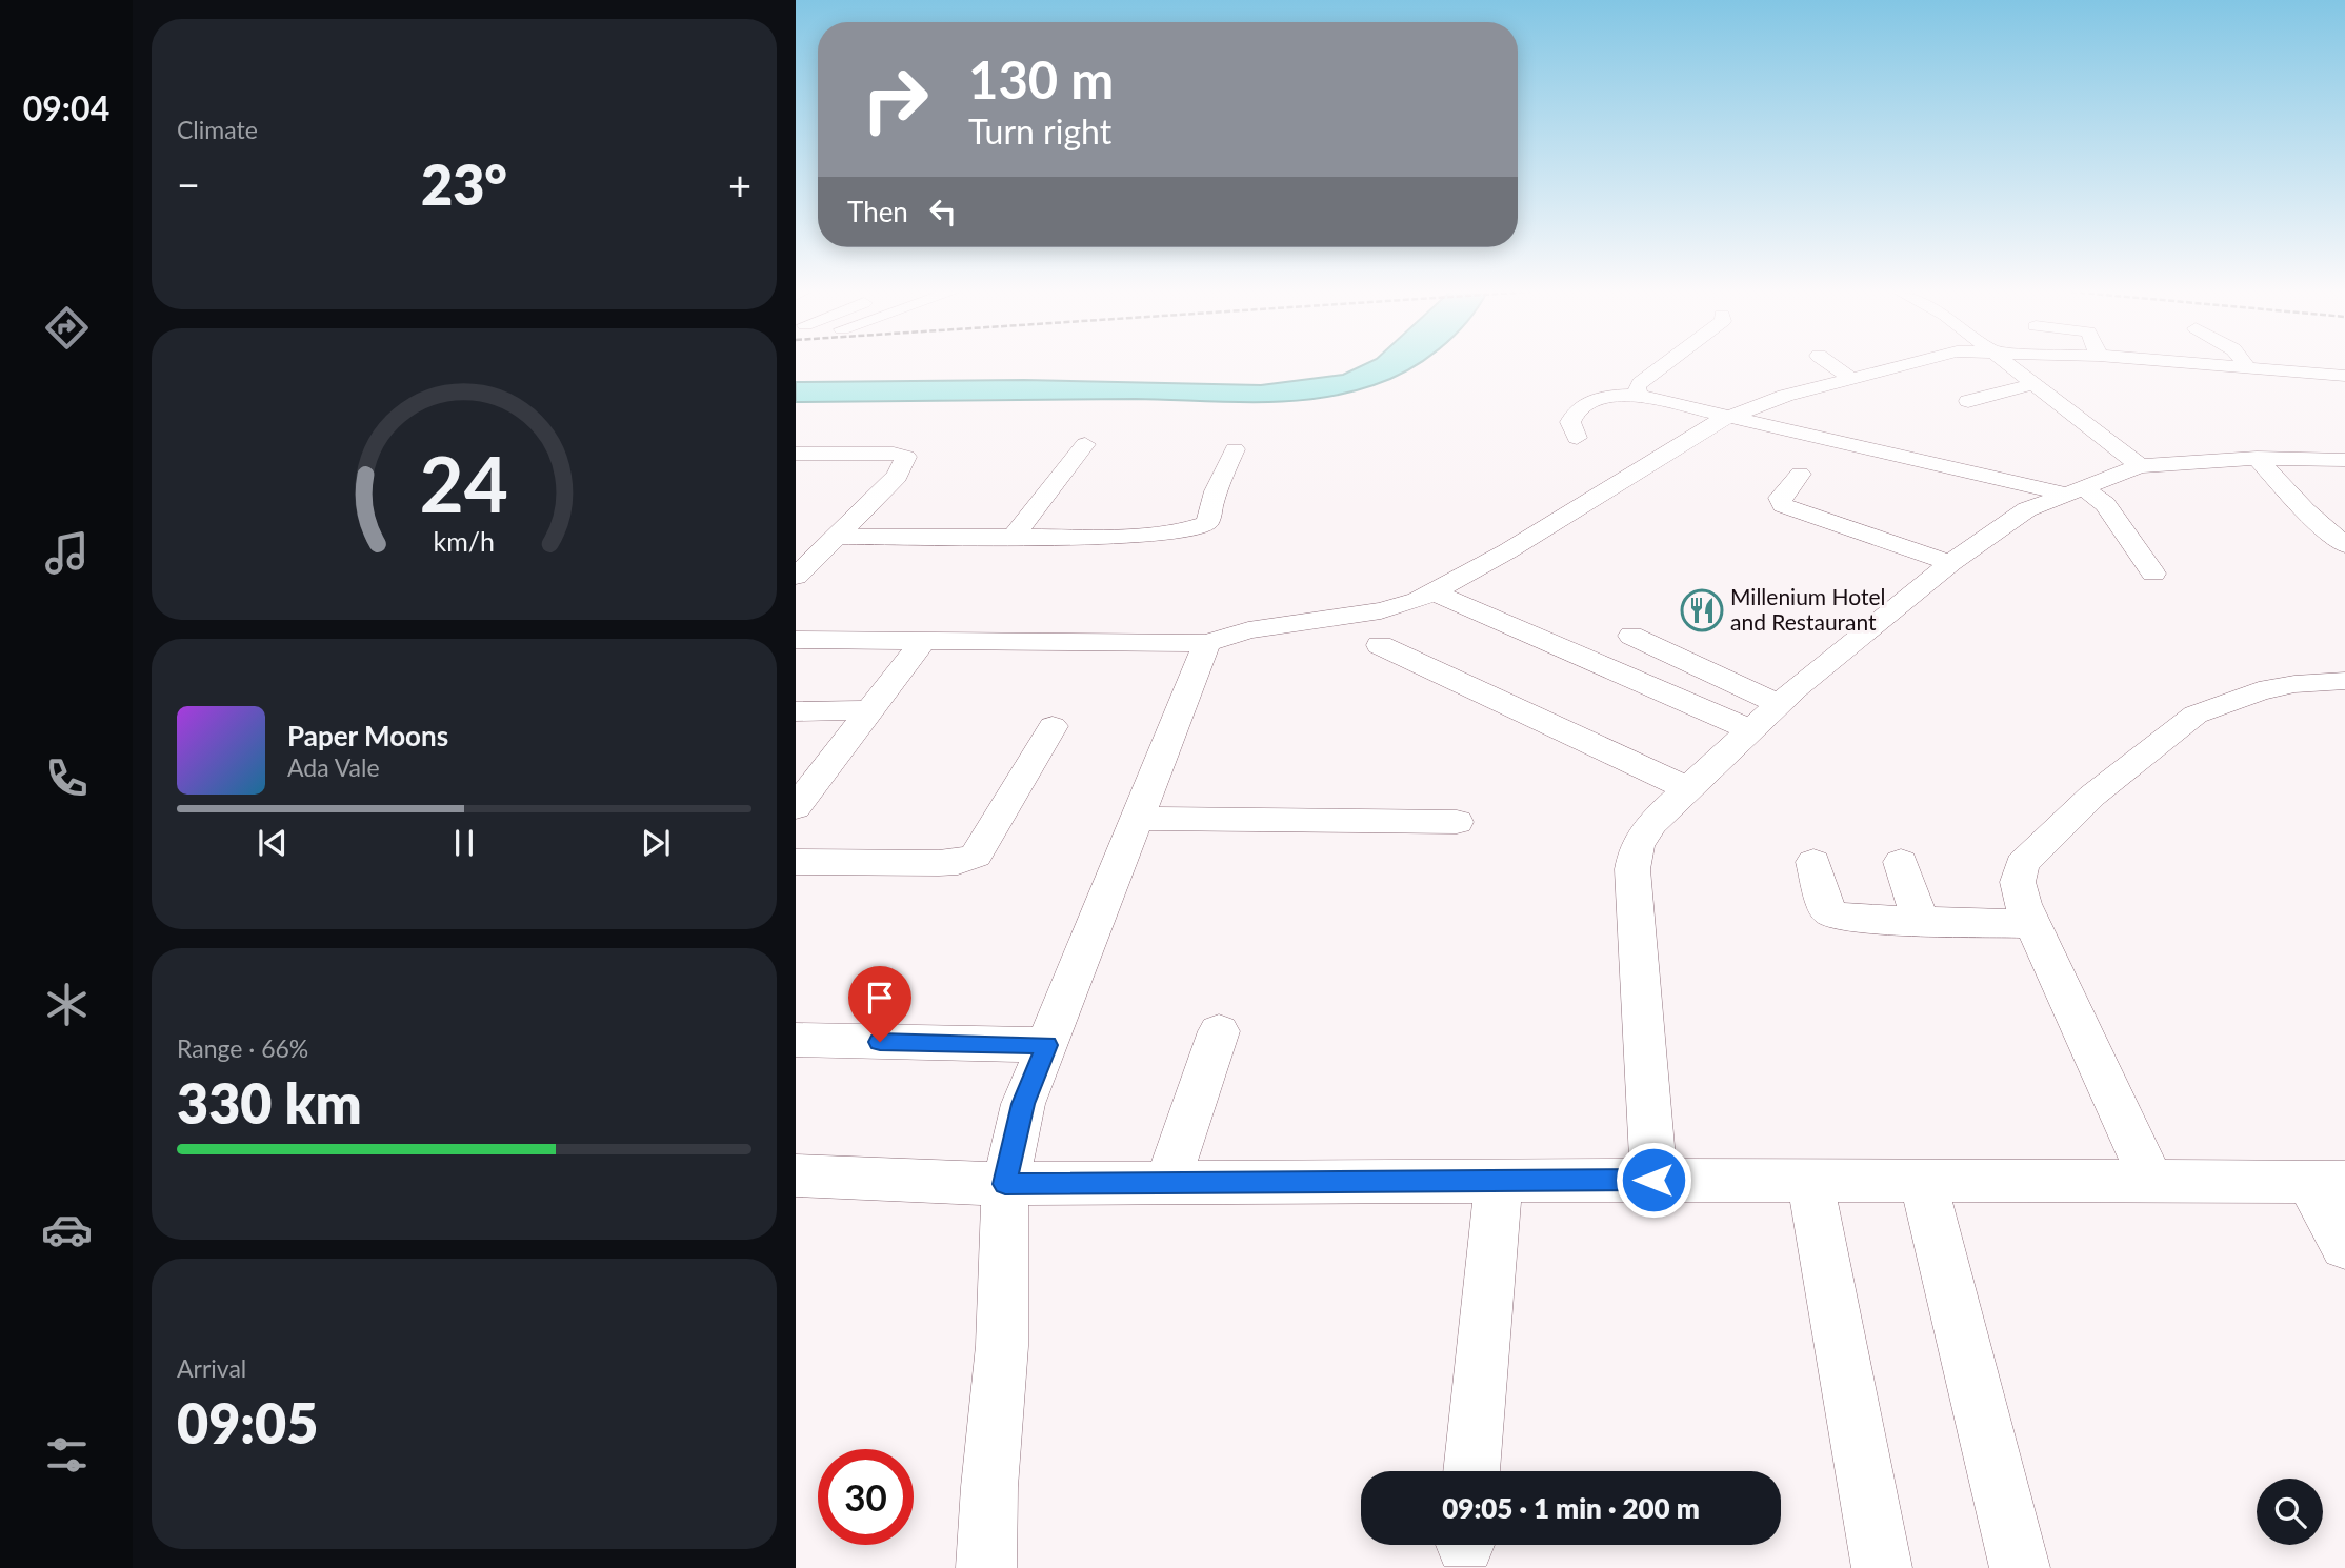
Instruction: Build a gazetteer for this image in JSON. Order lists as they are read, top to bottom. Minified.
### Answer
{"places":{"restaurant":["Millenium Hotel and Restaurant"]},"page":{"tabs":"09:04","tile":["Climate",["Range · 66%","330 km"],["Arrival","09:05"]],"turn":["130 m","Turn right"],"heat":["−","23°","+"],"then":"Then","song":["Paper Moons","Ada Vale"],"limit":"30","trip":"09:05 · 1 min · 200 m","gauge":["24","km/h"]}}
